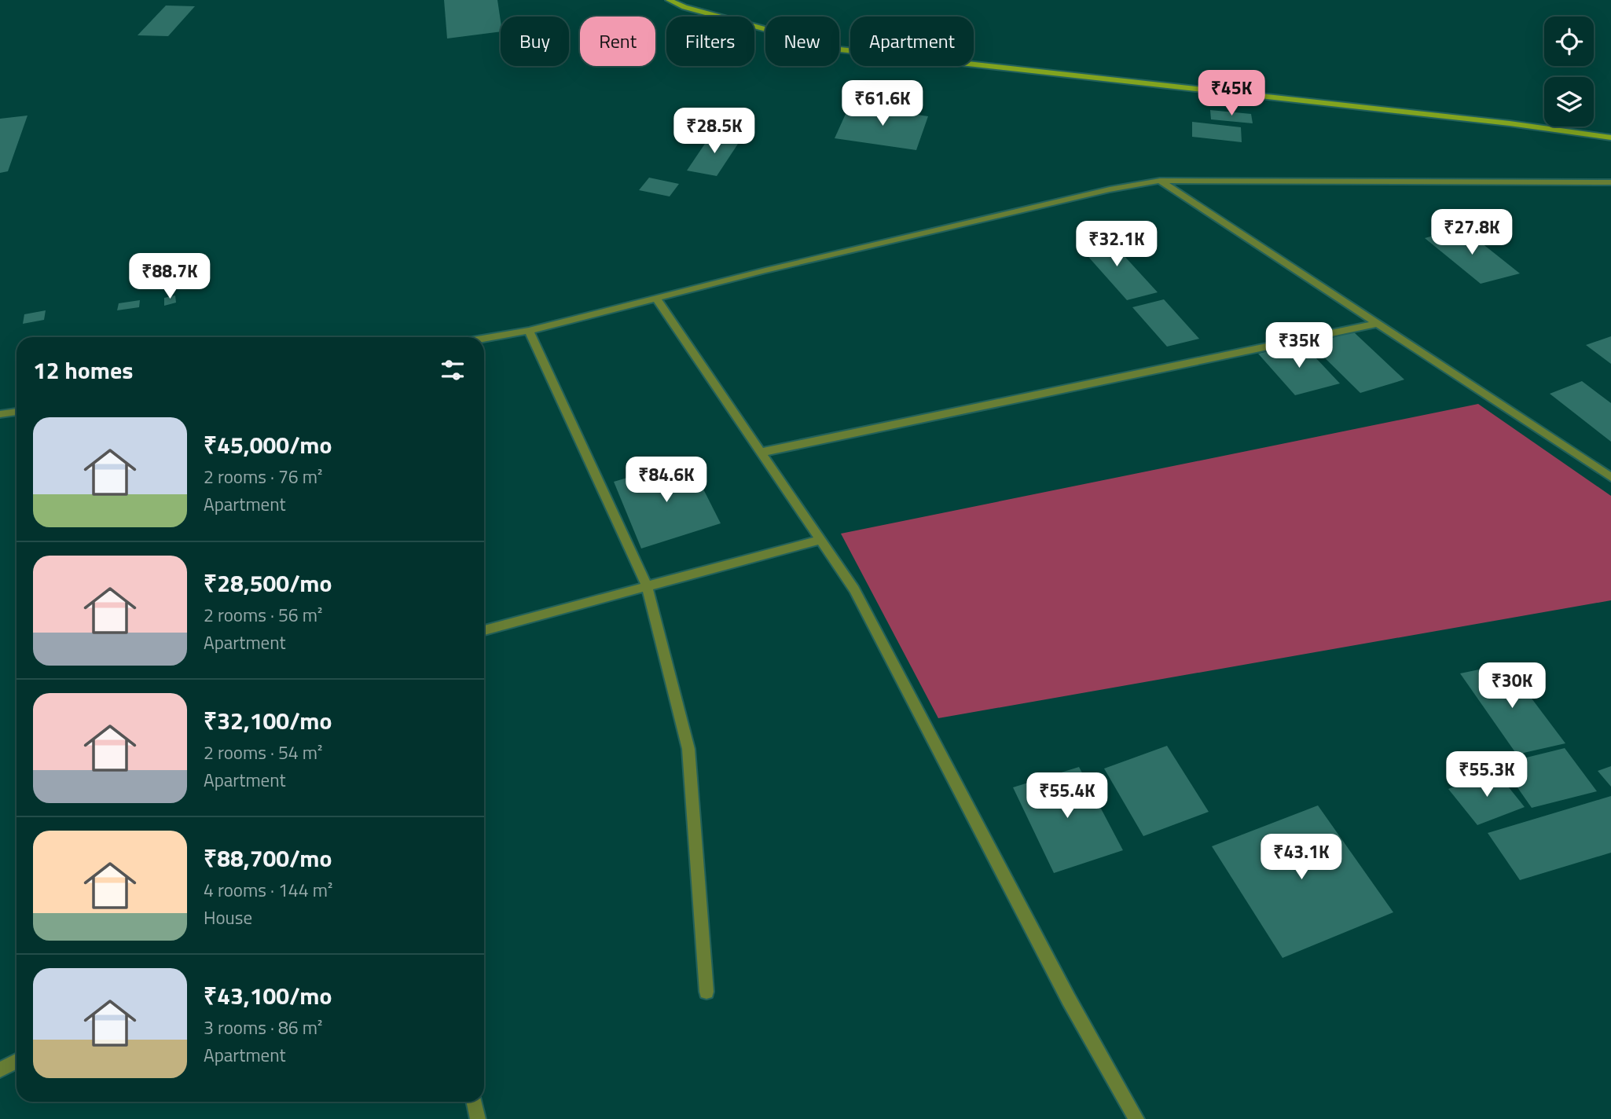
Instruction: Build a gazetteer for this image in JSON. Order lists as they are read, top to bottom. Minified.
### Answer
{"page":{"chip":["Buy","Rent","Filters","New","Apartment"],"price":["₹45K","₹61.6K","₹28.5K","₹27.8K","₹32.1K","₹88.7K","₹35K","₹84.6K","₹30K","₹55.3K","₹55.4K","₹43.1K"],"heading":"12 homes","list":[{"name":"₹45,000/mo","note":"2 rooms · 76 m² · Apartment"},{"name":"₹28,500/mo","note":"2 rooms · 56 m² · Apartment"},{"name":"₹32,100/mo","note":"2 rooms · 54 m² · Apartment"},{"name":"₹88,700/mo","note":"4 rooms · 144 m² · House"},{"name":"₹43,100/mo","note":"3 rooms · 86 m² · Apartment"}]}}
